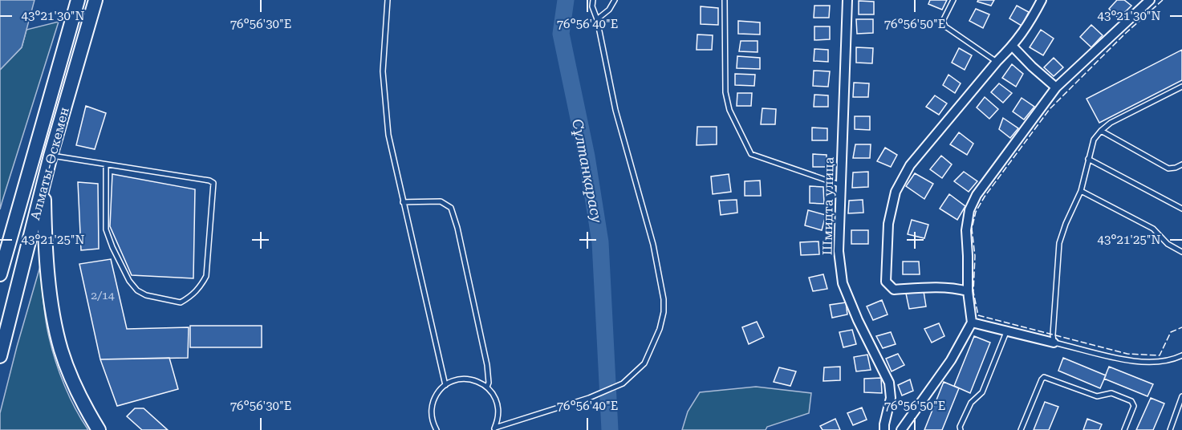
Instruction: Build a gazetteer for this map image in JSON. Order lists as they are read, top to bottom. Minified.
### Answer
{"streets":{"main road":["Алматы-Өскемен"],"street":["Шмидта улица"]},"water":["Сұлтанқарасу"],"house_numbers":["2/14"],"coordinates":["43°21'30\"N","76°56'30\"E","76°56'40\"E","76°56'50\"E","43°21'25\"N"]}
